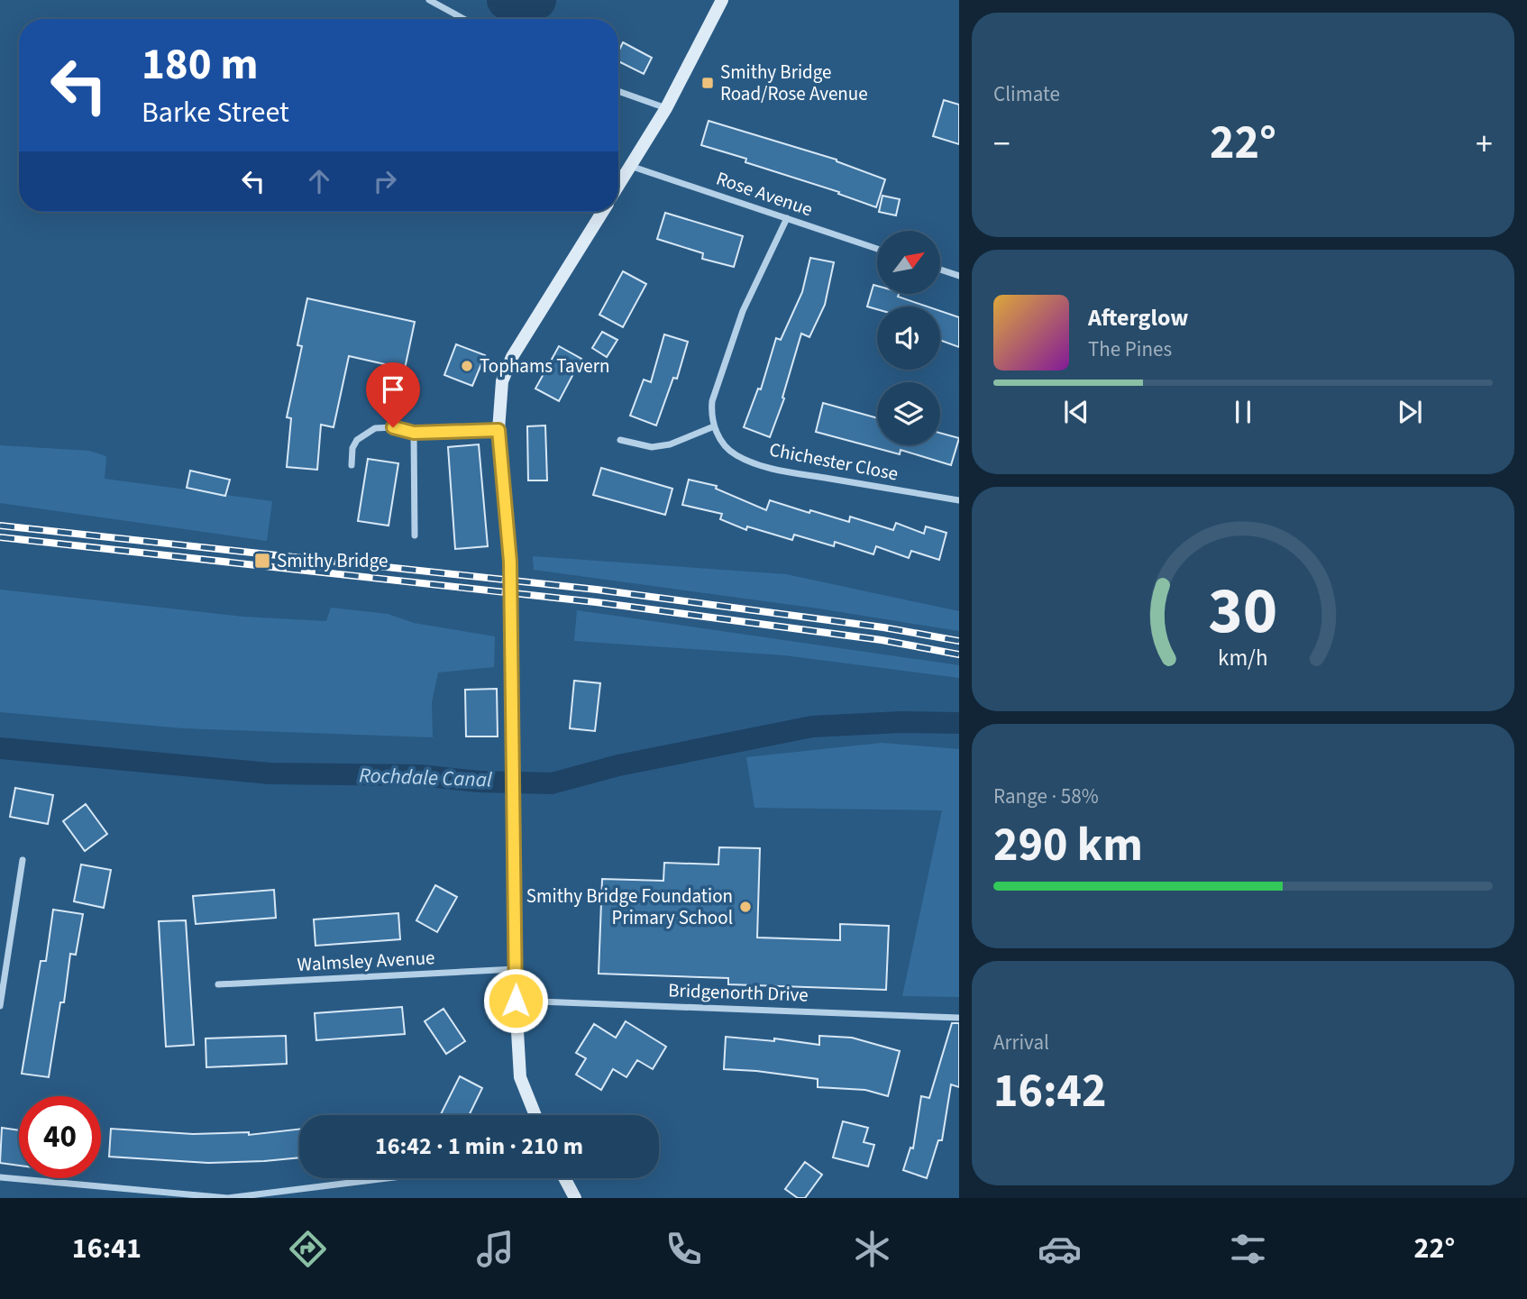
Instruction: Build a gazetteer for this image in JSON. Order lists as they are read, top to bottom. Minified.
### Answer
{"streets":{"street":["Rose Avenue","Chichester Close","Walmsley Avenue","Bridgenorth Drive"]},"water":["Rochdale Canal"],"places":{"transit":["Smithy Bridge Road/Rose Avenue","Smithy Bridge"],"other":["Tophams Tavern","Smithy Bridge Foundation Primary School"]},"north":"top right","page":{"tile":["Climate",["Range · 58%","290 km"],["Arrival","16:42"]],"turn":["180 m","Barke Street"],"heat":["−","22°","+"],"song":["Afterglow","The Pines"],"limit":"40","trip":"16:42 · 1 min · 210 m","tabs":["16:41","22°"],"gauge":["30","km/h"]}}
